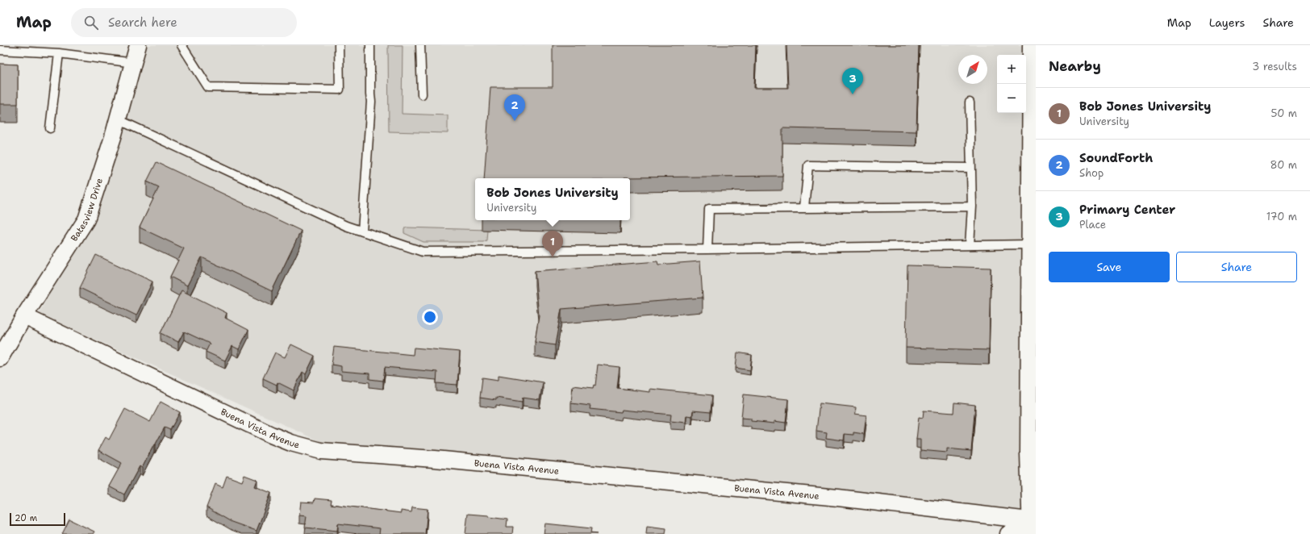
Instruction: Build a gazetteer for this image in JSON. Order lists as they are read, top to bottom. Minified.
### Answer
{"streets":{"street":["Batesview Drive","Buena Vista Avenue"]},"crossings":[["Batesview Drive","Buena Vista Avenue"]],"scale_bar":"20 m","north":"top right","page":{"header":"Map","search":"Search here","nav":["Map","Layers","Share"],"heading":["Nearby","3 results"],"map_buttons":["+","−"],"pins":["3","2","1"],"list":[{"mark":"1","name":"Bob Jones University","note":"University","value":"50 m"},{"mark":"2","name":"SoundForth","note":"Shop","value":"80 m"},{"mark":"3","name":"Primary Center","note":"Place","value":"170 m"}],"popup":["Bob Jones University","University"],"buttons":["Save","Share"],"scale":"20 m"}}
